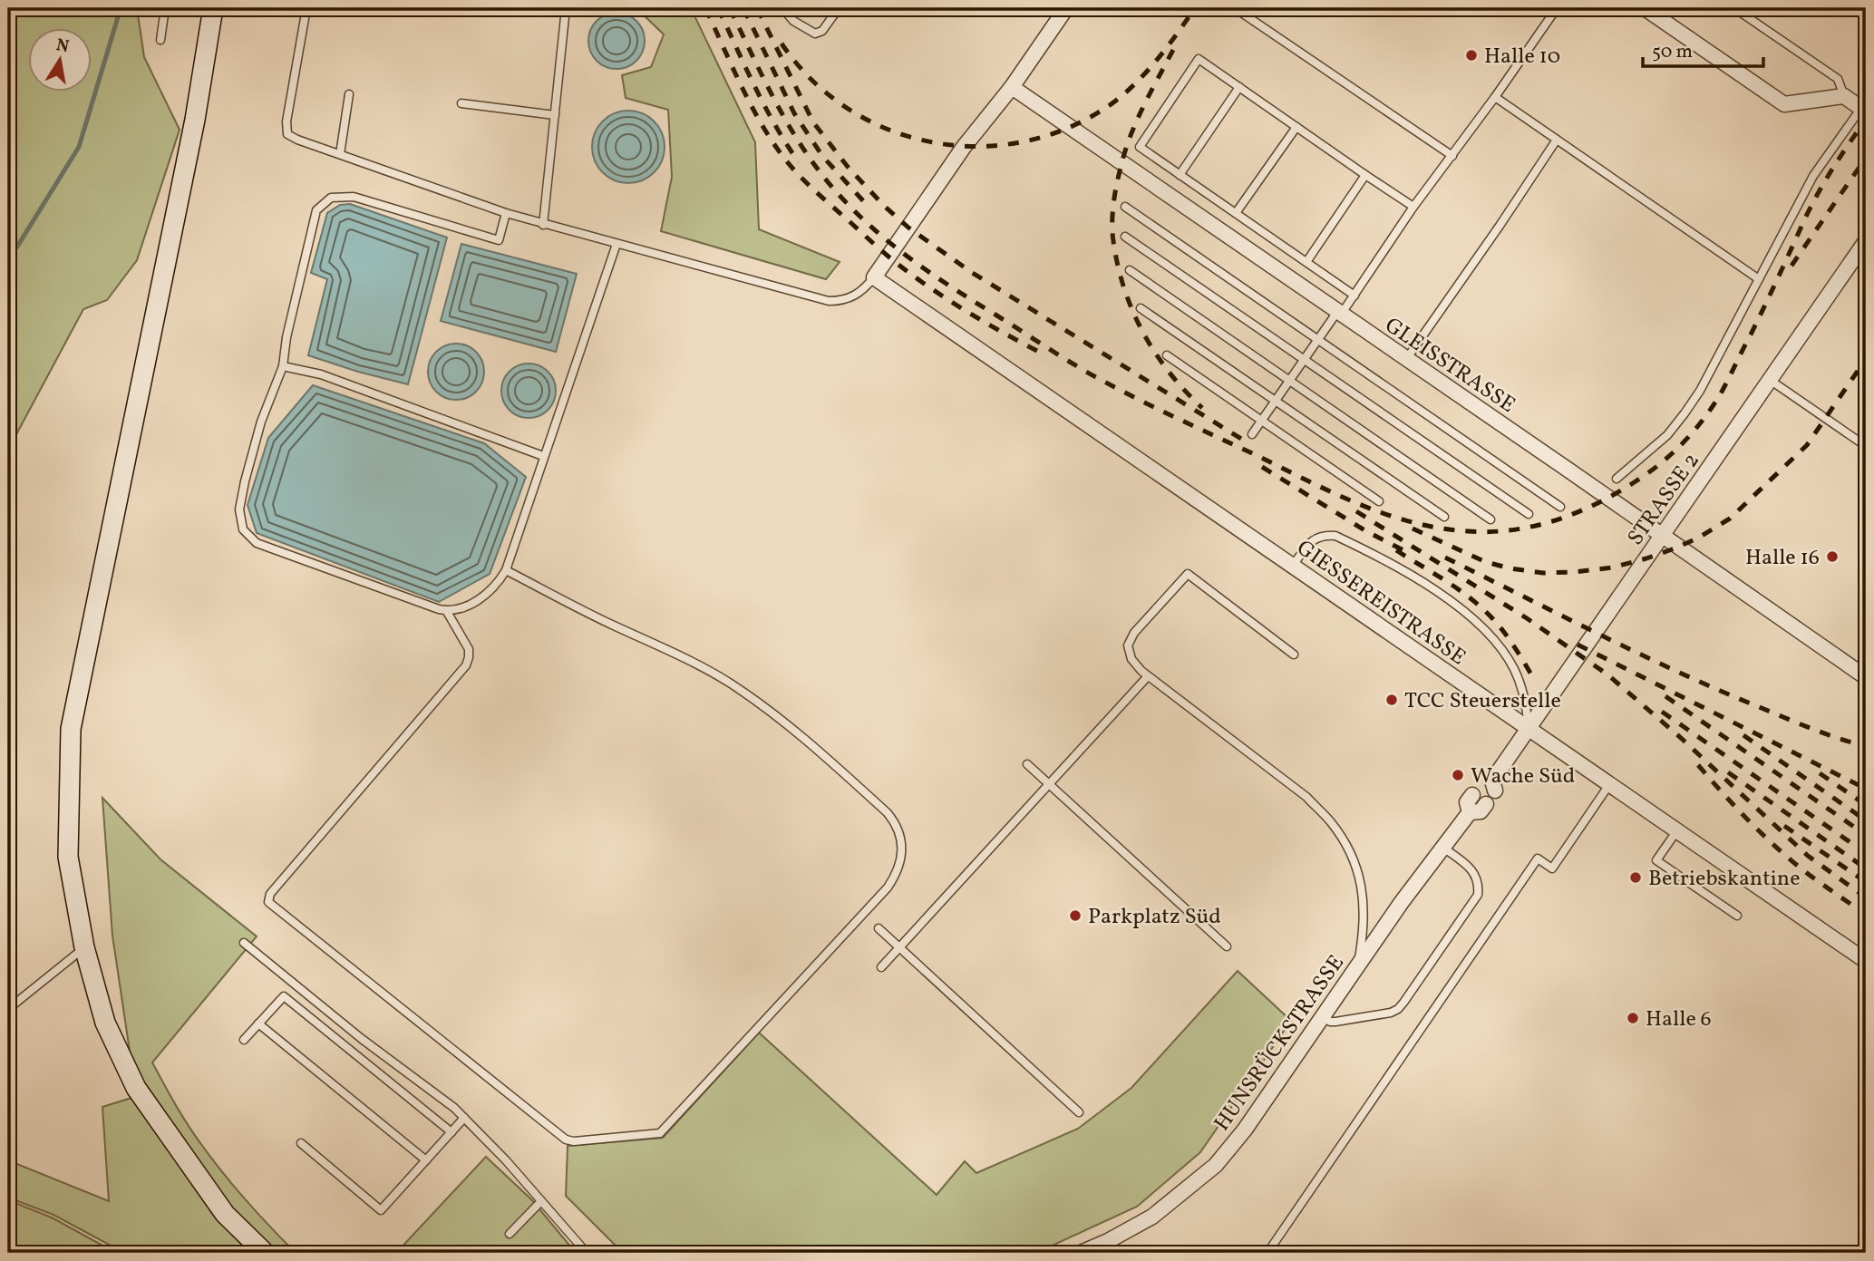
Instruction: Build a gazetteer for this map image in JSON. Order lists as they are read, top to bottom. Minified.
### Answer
{"streets":{"street":["GLEISSTRASSE","STRASSE 2","GIESSEREISTRASSE","HUNSRÜCKSTRASSE"]},"crossings":[["GLEISSTRASSE","STRASSE 2"],["STRASSE 2","GIESSEREISTRASSE"]],"places":["Halle 10","Halle 16","TCC Steuerstelle","Wache Süd","Betriebskantine","Parkplatz Süd","Halle 6"],"scale_bar":"50 m","north":"top"}
